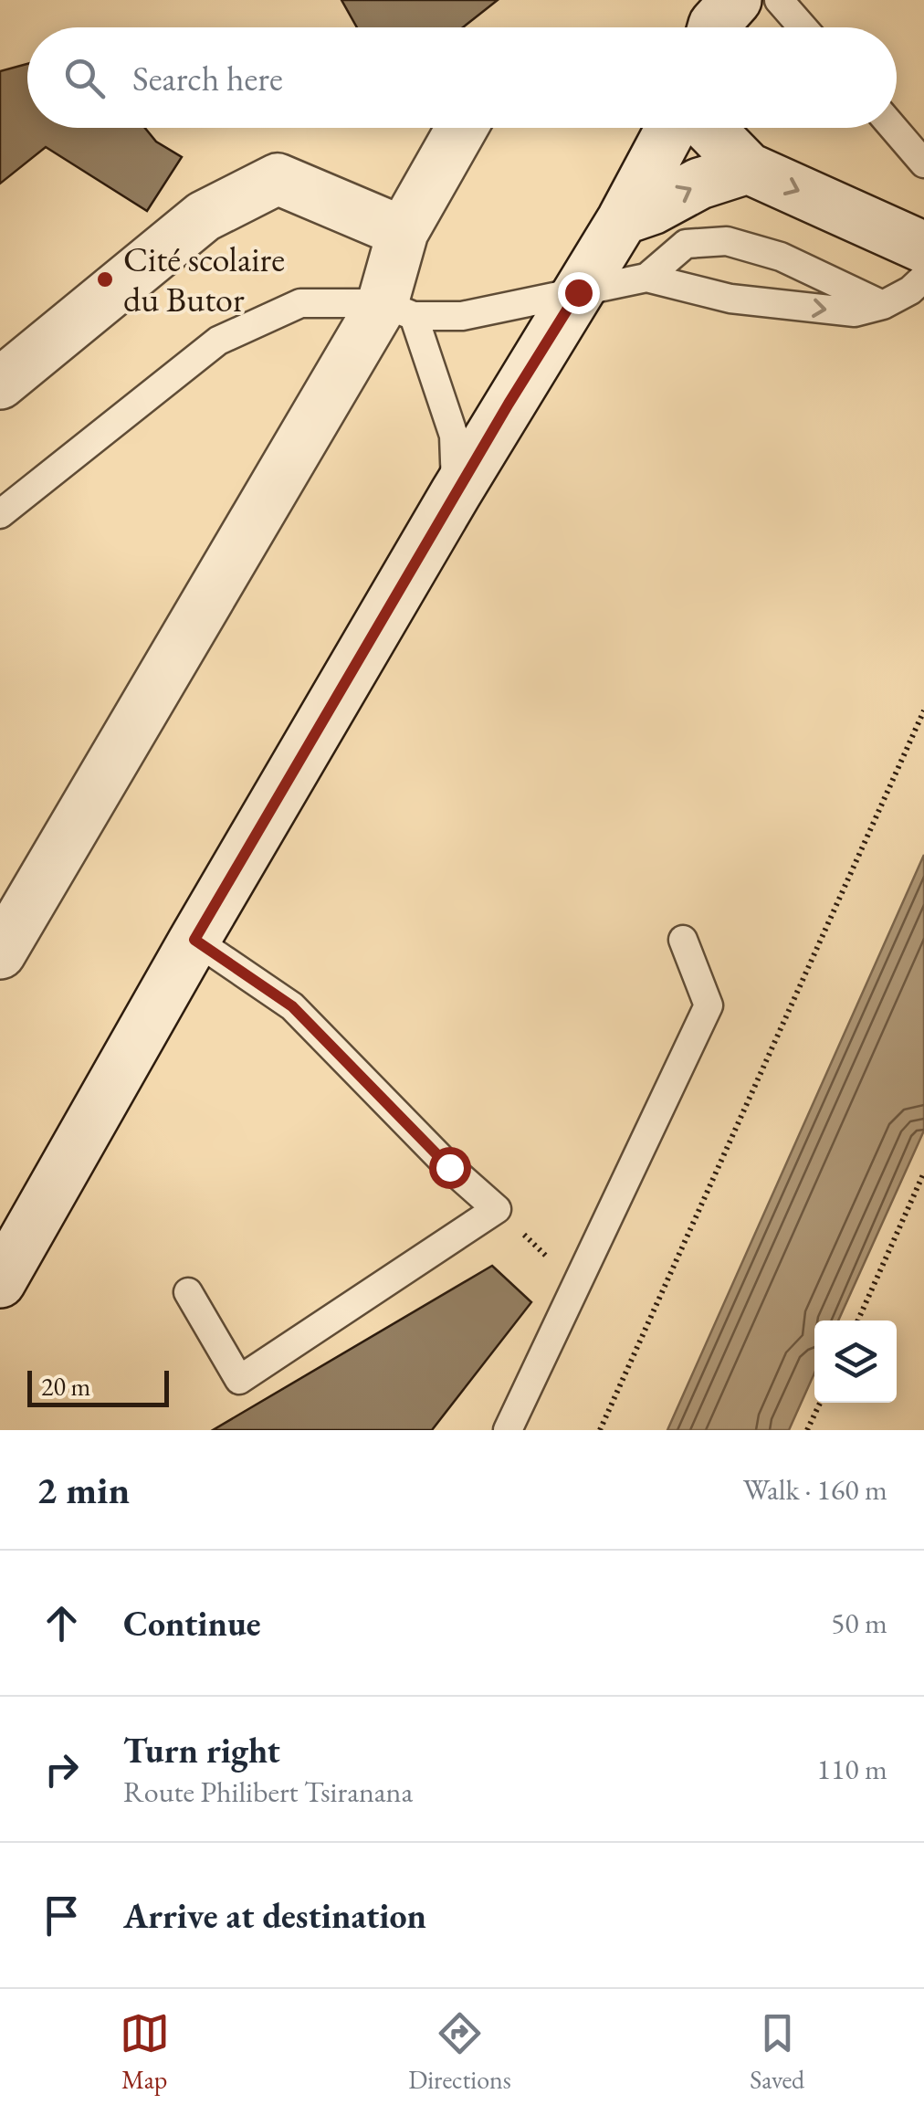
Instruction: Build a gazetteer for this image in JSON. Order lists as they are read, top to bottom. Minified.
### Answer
{"places":["Cité scolaire du Butor"],"scale_bar":"20 m","page":{"search":"Search here","scale":"20 m","heading":["2 min","Walk · 160 m"],"list":[["Continue","50 m"],["Turn right","Route Philibert Tsiranana","110 m"],"Arrive at destination"],"nav":["Map","Directions","Saved"]}}
